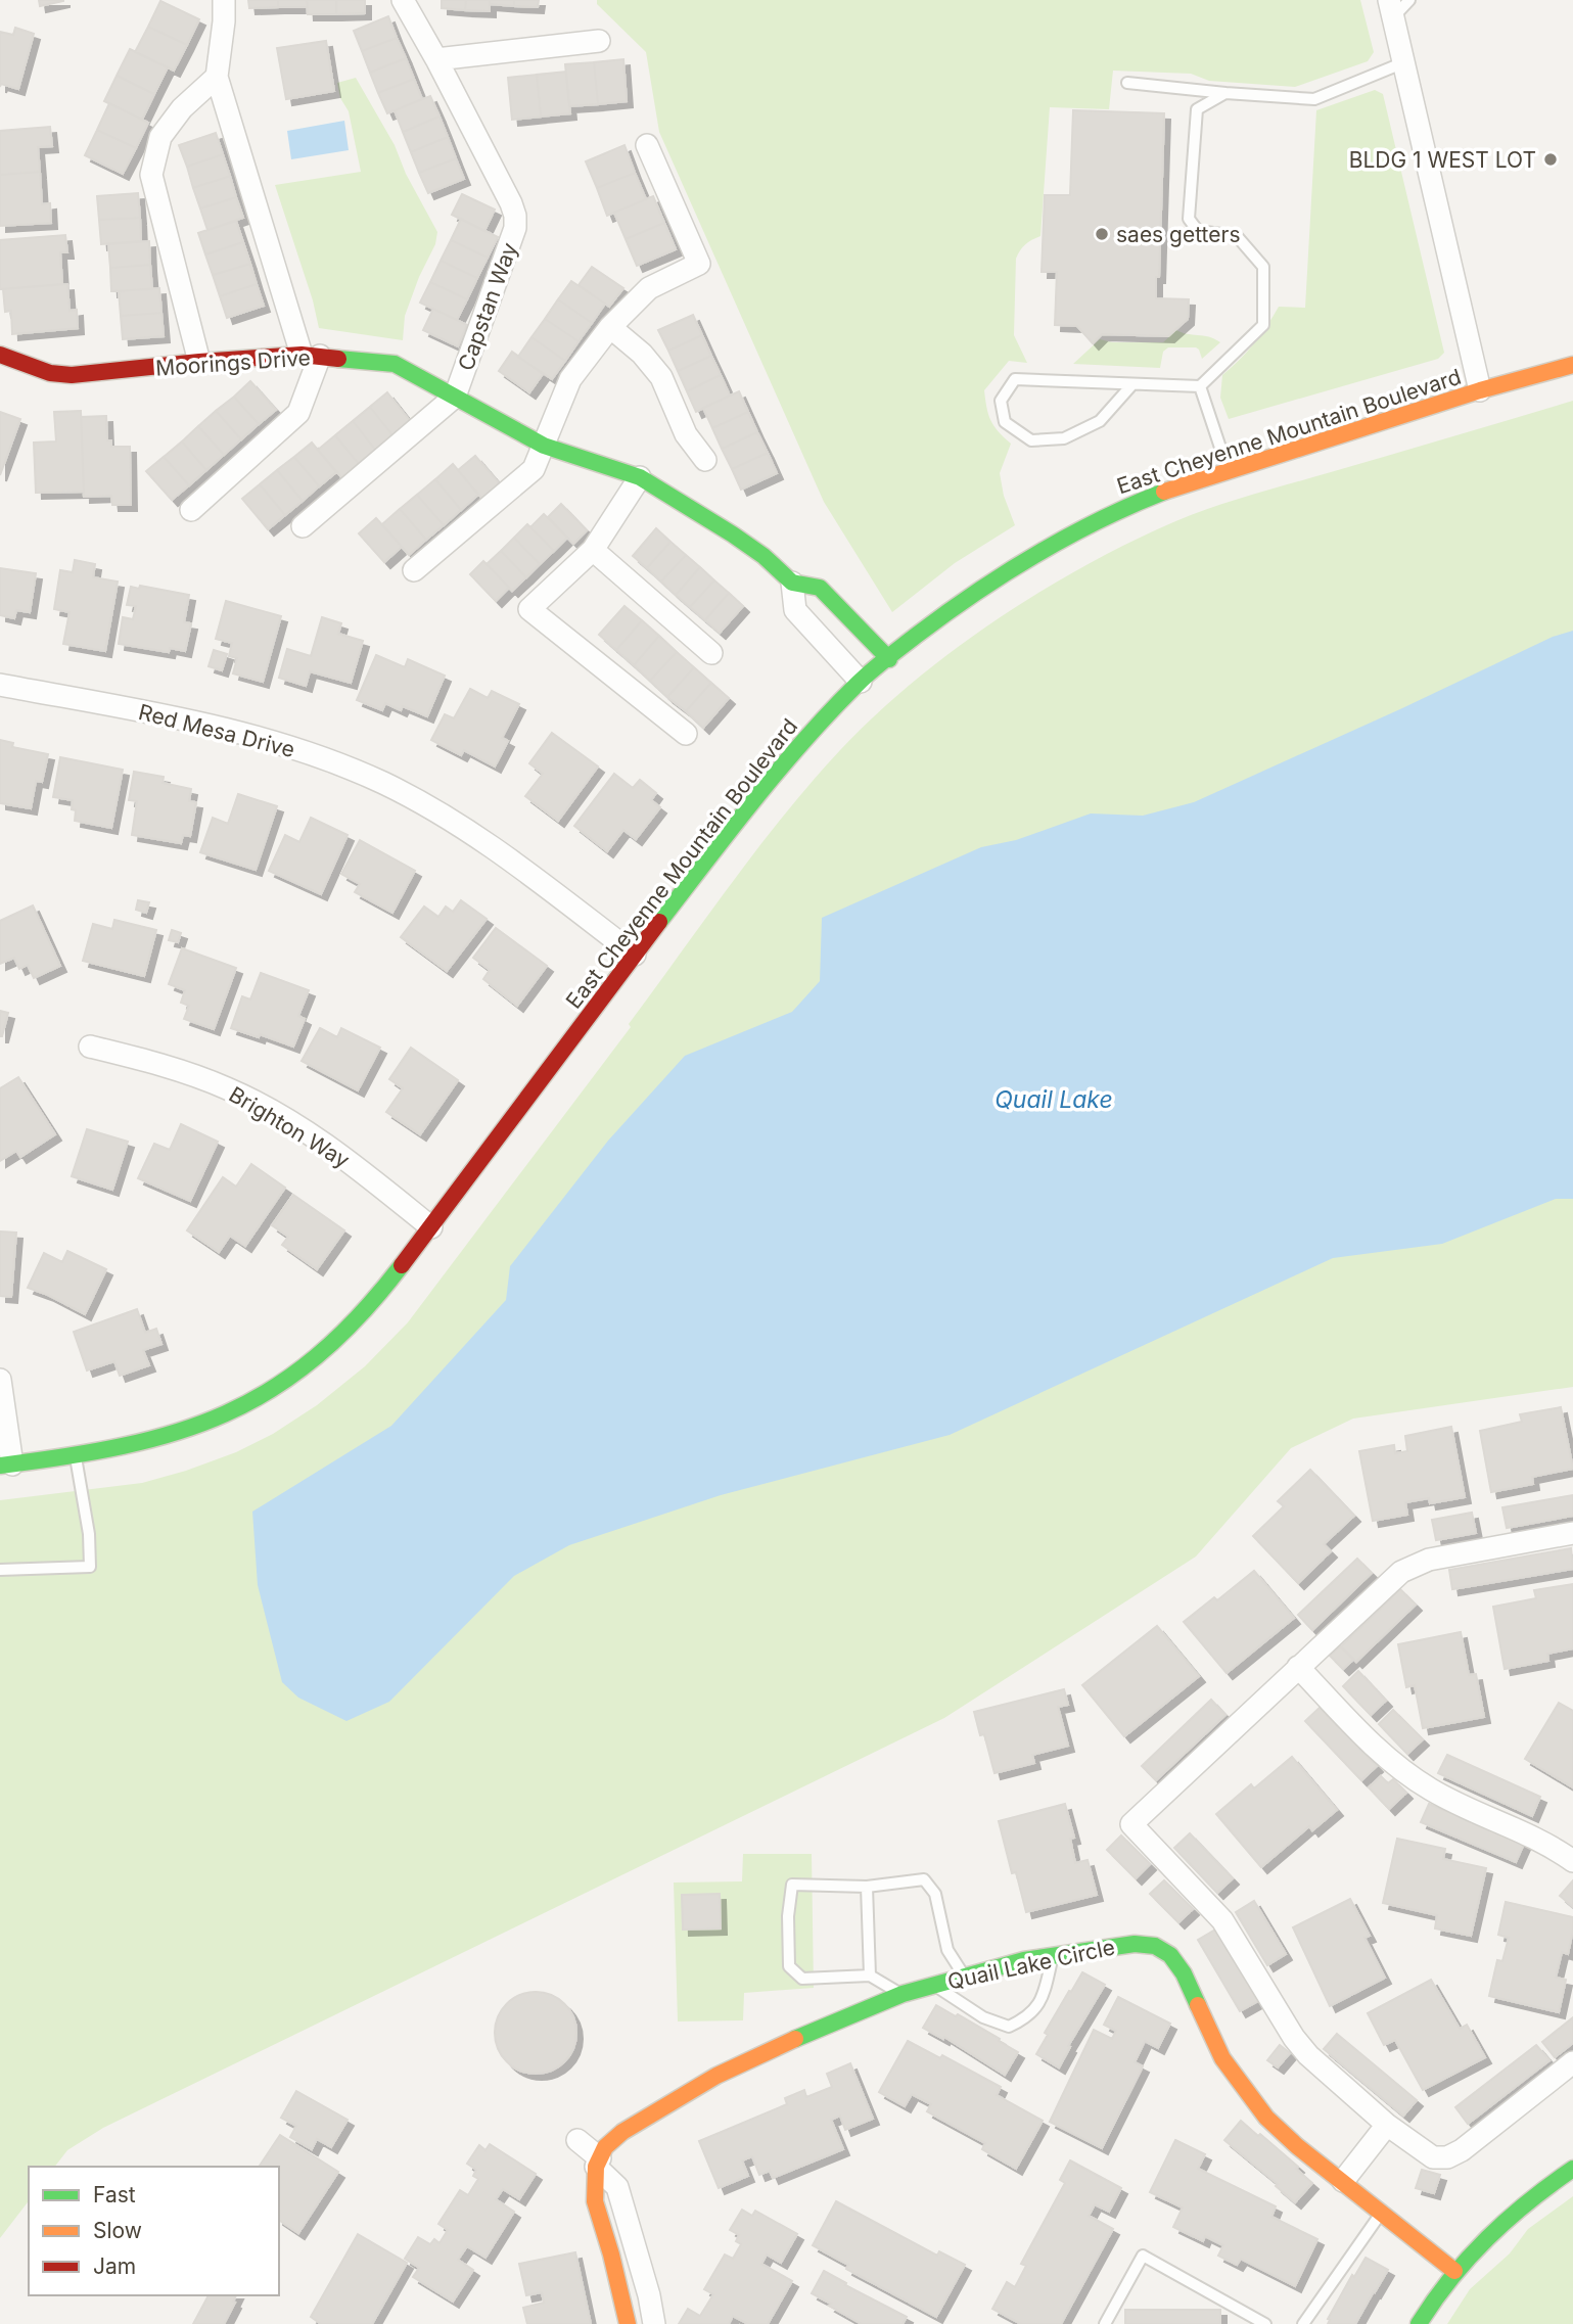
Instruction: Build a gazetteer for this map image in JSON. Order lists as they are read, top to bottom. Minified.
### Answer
{"streets":{"street":["Capstan Way","Moorings Drive","East Cheyenne Mountain Boulevard","Red Mesa Drive","Brighton Way","Quail Lake Circle"]},"crossings":[["Capstan Way","Moorings Drive"],["Moorings Drive","East Cheyenne Mountain Boulevard"],["East Cheyenne Mountain Boulevard","Red Mesa Drive"],["East Cheyenne Mountain Boulevard","Brighton Way"]],"water":["Quail Lake"],"places":["BLDG 1 WEST LOT","saes getters"],"legend":["Fast","Slow","Jam"]}
